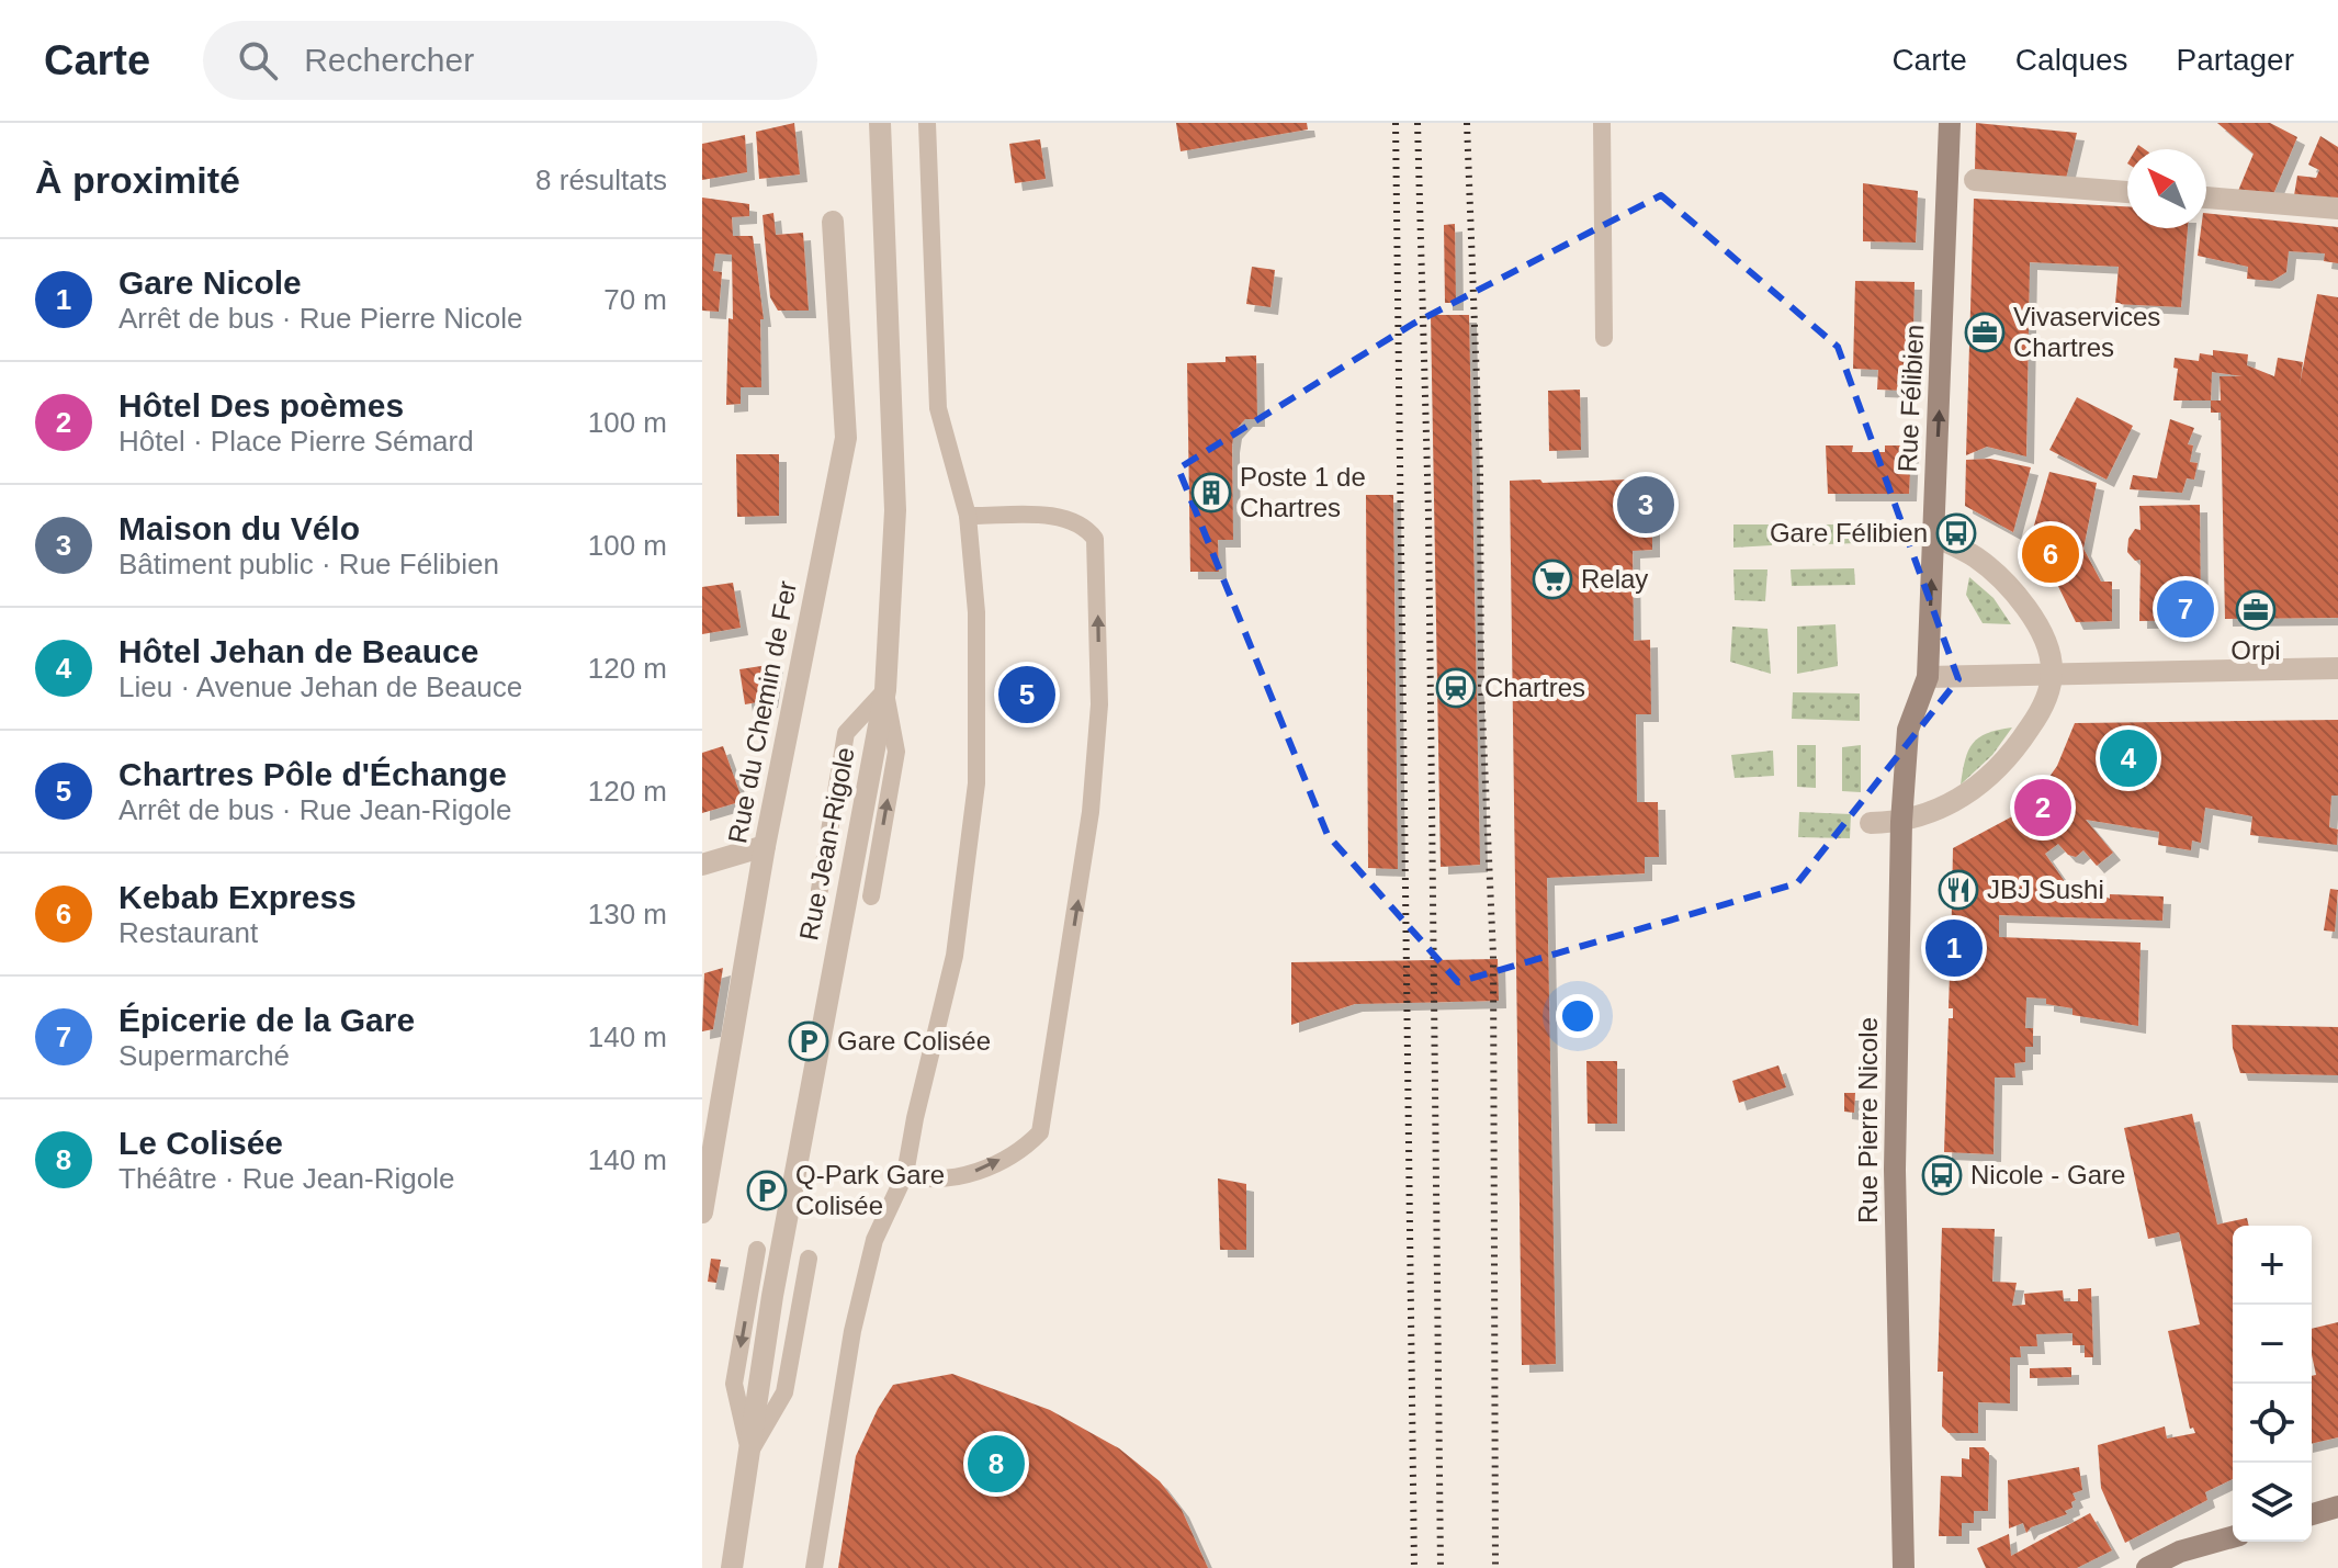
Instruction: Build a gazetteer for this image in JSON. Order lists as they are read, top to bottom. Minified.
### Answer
{"streets":{"main road":["Rue Félibien","Rue Pierre Nicole"],"street":["Rue du Chemin de Fer","Rue Jean-Rigole"]},"crossings":[["Rue Félibien","Rue Pierre Nicole"]],"one_way":["Rue Félibien"],"places":{"office":["Vivaservices Chartres","Orpi"],"building":["Poste 1 de Chartres"],"bus stop":["Gare Félibien","Nicole - Gare"],"supermarket":["Relay"],"station":["Chartres"],"restaurant":["JBJ Sushi"],"parking":["Gare Colisée","Q-Park Gare Colisée"]},"north":"top left","page":{"header":"Carte","search":"Rechercher","nav":["Carte","Calques","Partager"],"heading":["À proximité","8 résultats"],"list":[{"mark":"1","name":"Gare Nicole","note":"Arrêt de bus · Rue Pierre Nicole","value":"70 m"},{"mark":"2","name":"Hôtel Des poèmes","note":"Hôtel · Place Pierre Sémard","value":"100 m"},{"mark":"3","name":"Maison du Vélo","note":"Bâtiment public · Rue Félibien","value":"100 m"},{"mark":"4","name":"Hôtel Jehan de Beauce","note":"Lieu · Avenue Jehan de Beauce","value":"120 m"},{"mark":"5","name":"Chartres Pôle d'Échange","note":"Arrêt de bus · Rue Jean-Rigole","value":"120 m"},{"mark":"6","name":"Kebab Express","note":"Restaurant","value":"130 m"},{"mark":"7","name":"Épicerie de la Gare","note":"Supermarché","value":"140 m"},{"mark":"8","name":"Le Colisée","note":"Théâtre · Rue Jean-Rigole","value":"140 m"}],"pins":["3","6","7","5","4","2","1","8"],"map_buttons":["+","−"]}}
